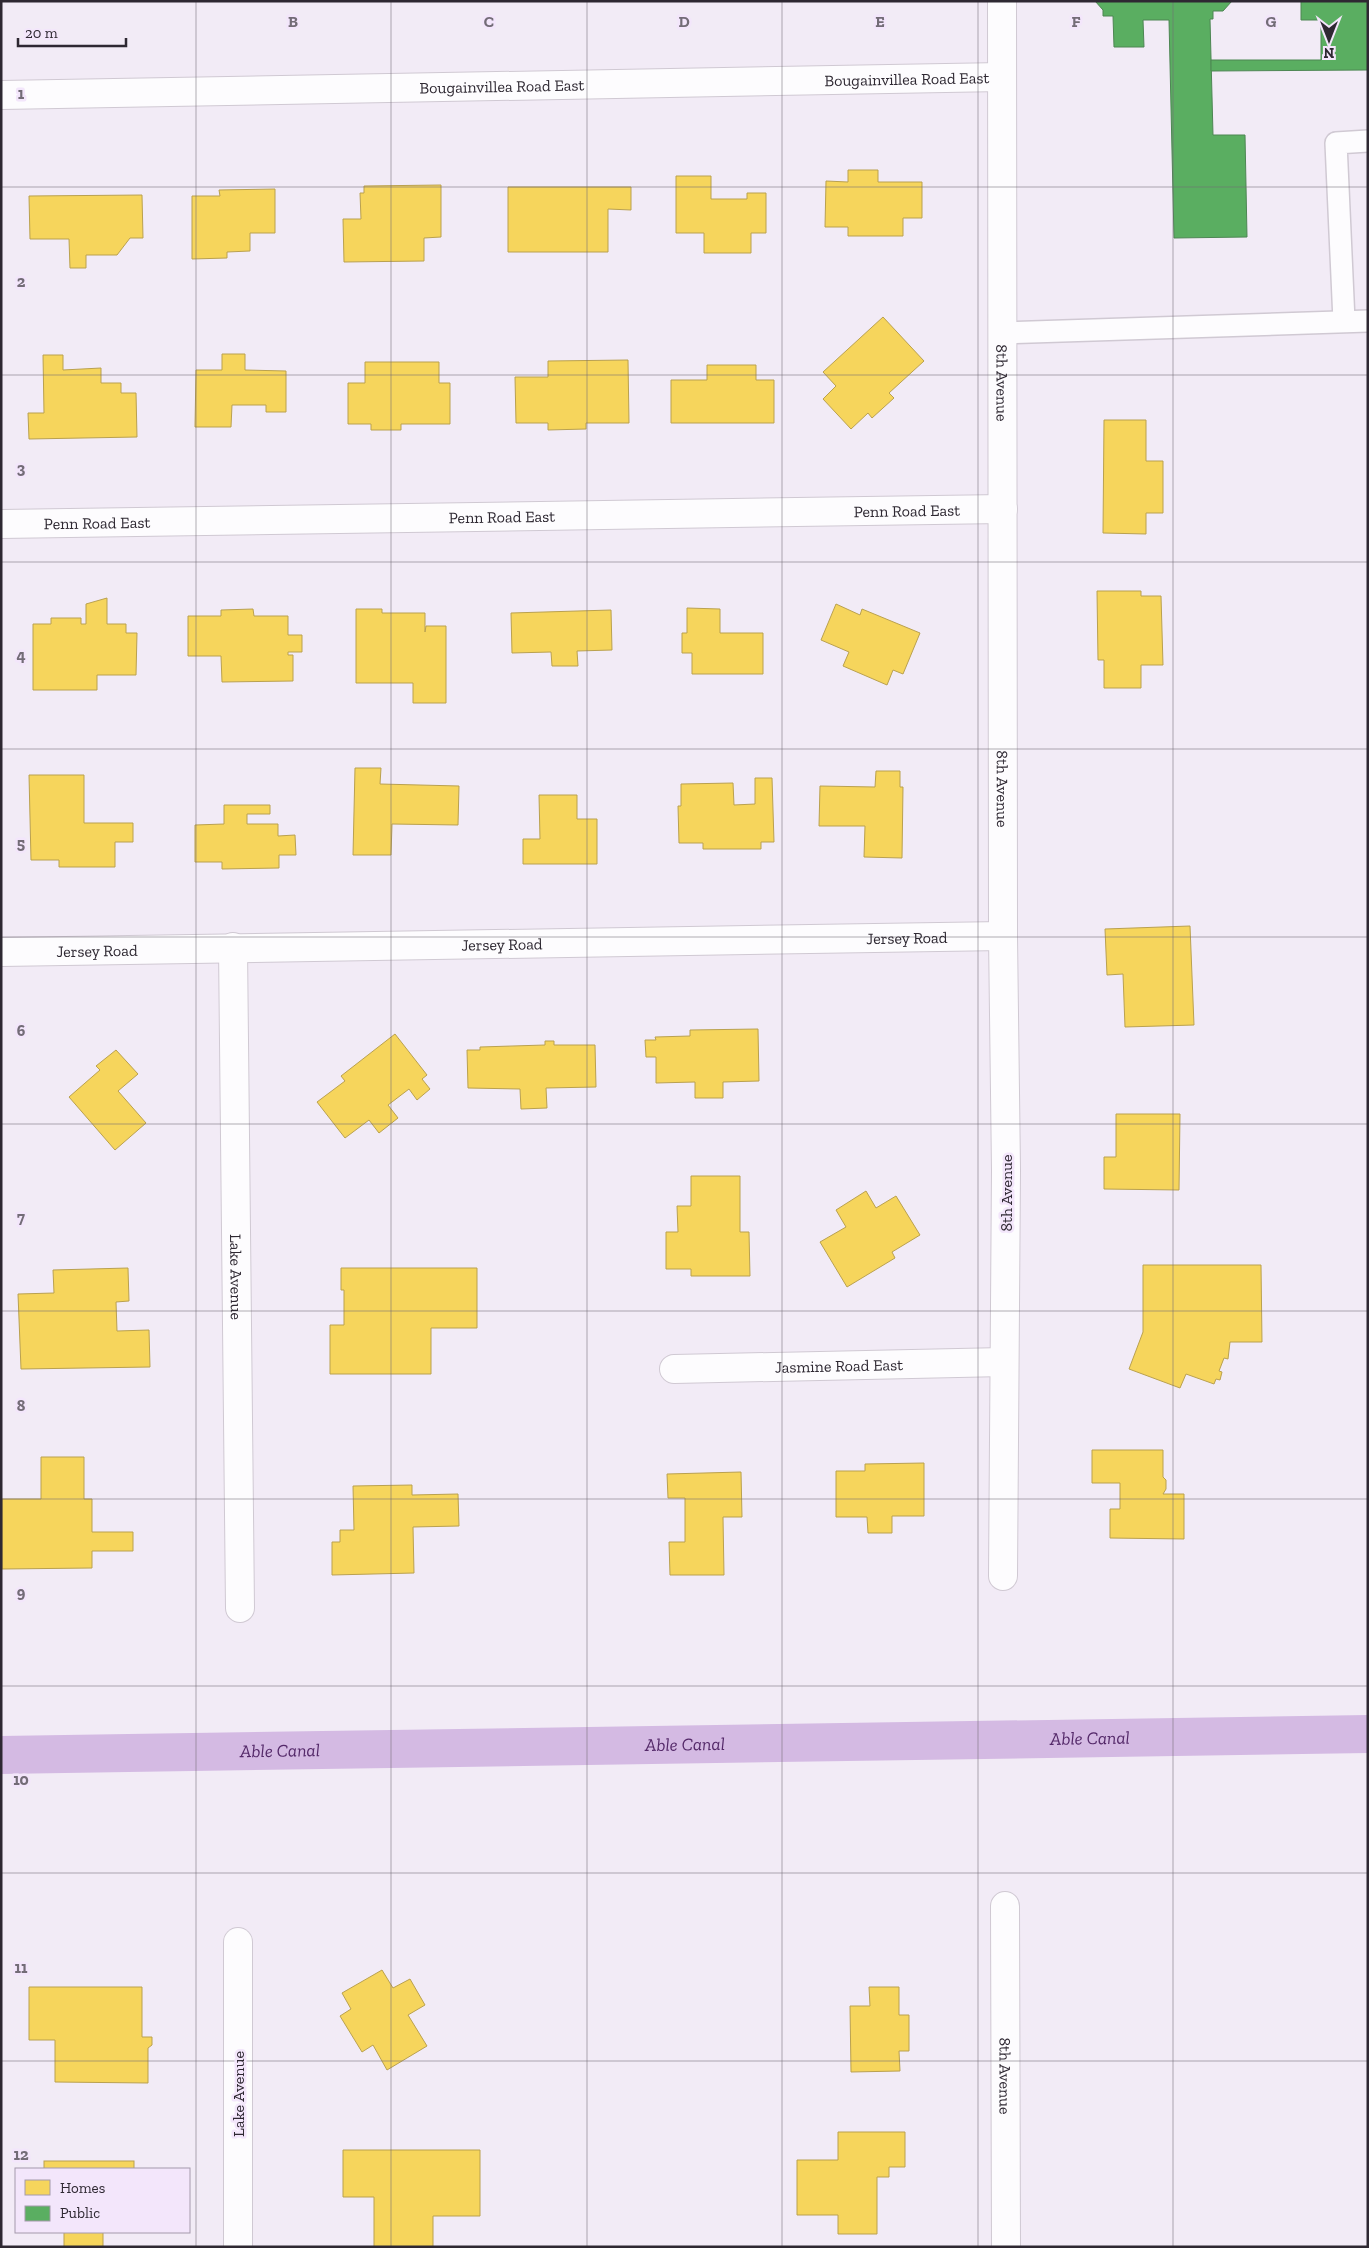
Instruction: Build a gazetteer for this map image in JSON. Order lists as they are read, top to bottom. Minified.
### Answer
{"streets":{"street":["Bougainvillea Road East","8th Avenue","Penn Road East","Jersey Road","Lake Avenue","Jasmine Road East"]},"crossings":[["Bougainvillea Road East","8th Avenue"],["8th Avenue","Penn Road East"],["8th Avenue","Jersey Road"],["8th Avenue","Jasmine Road East"],["Jersey Road","Lake Avenue"]],"water":["Able Canal"],"legend":["Homes","Public"],"scale_bar":"20 m","north":"bottom","grid":{"columns":["B","C","D","E","F","G"],"rows":["1","2","3","4","5","6","7","8","9","10","11","12"]}}
